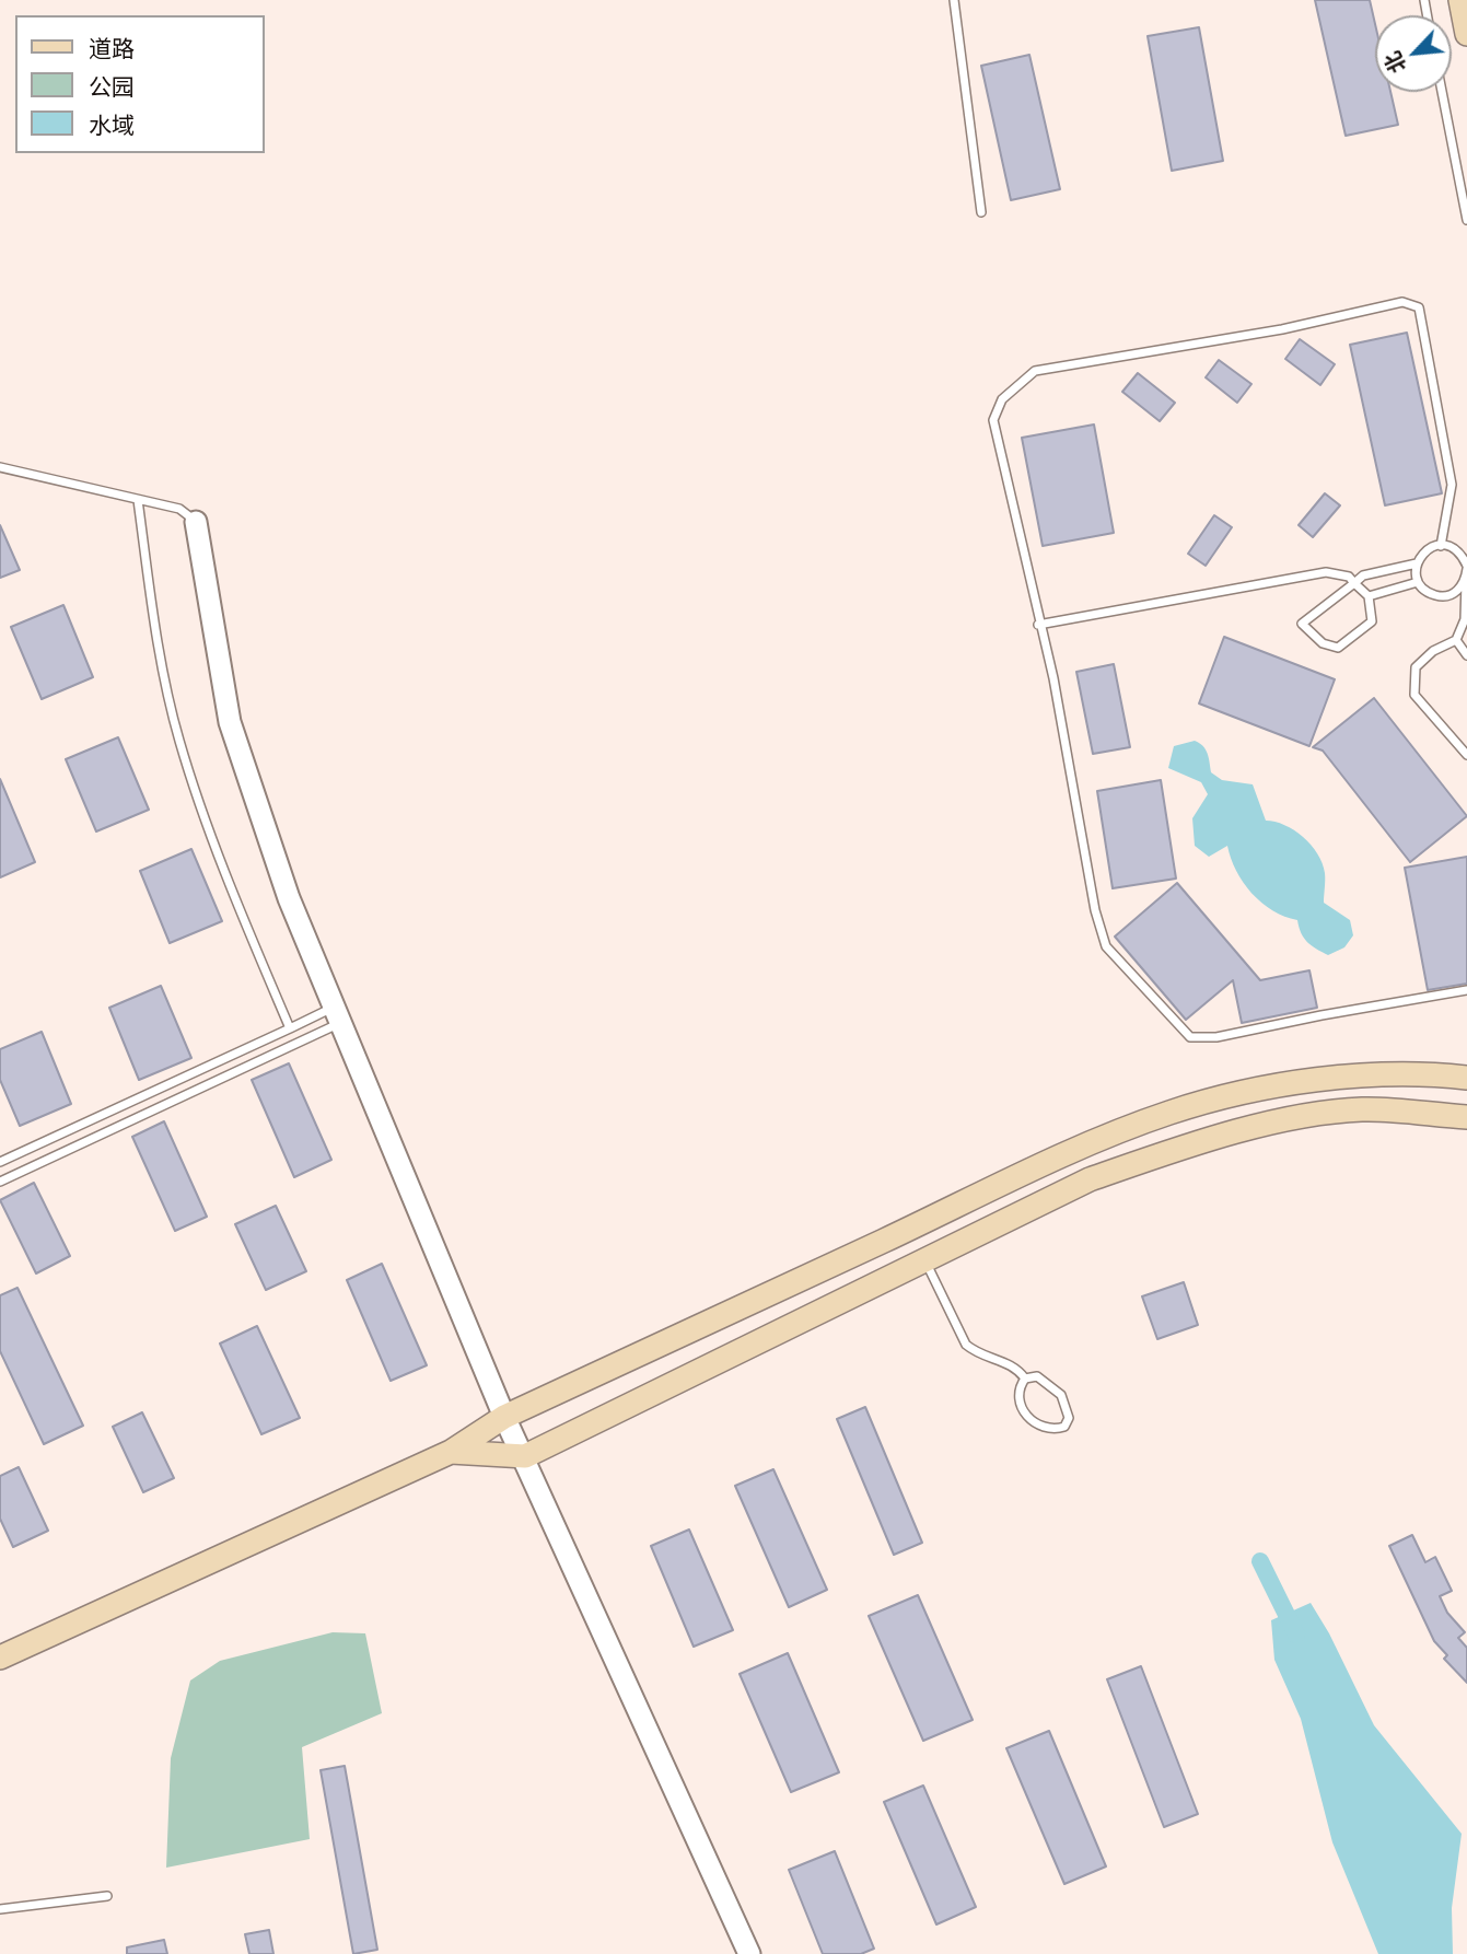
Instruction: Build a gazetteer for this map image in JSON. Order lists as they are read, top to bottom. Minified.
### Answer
{"legend":["道路","公园","水域"],"north":"bottom left"}
